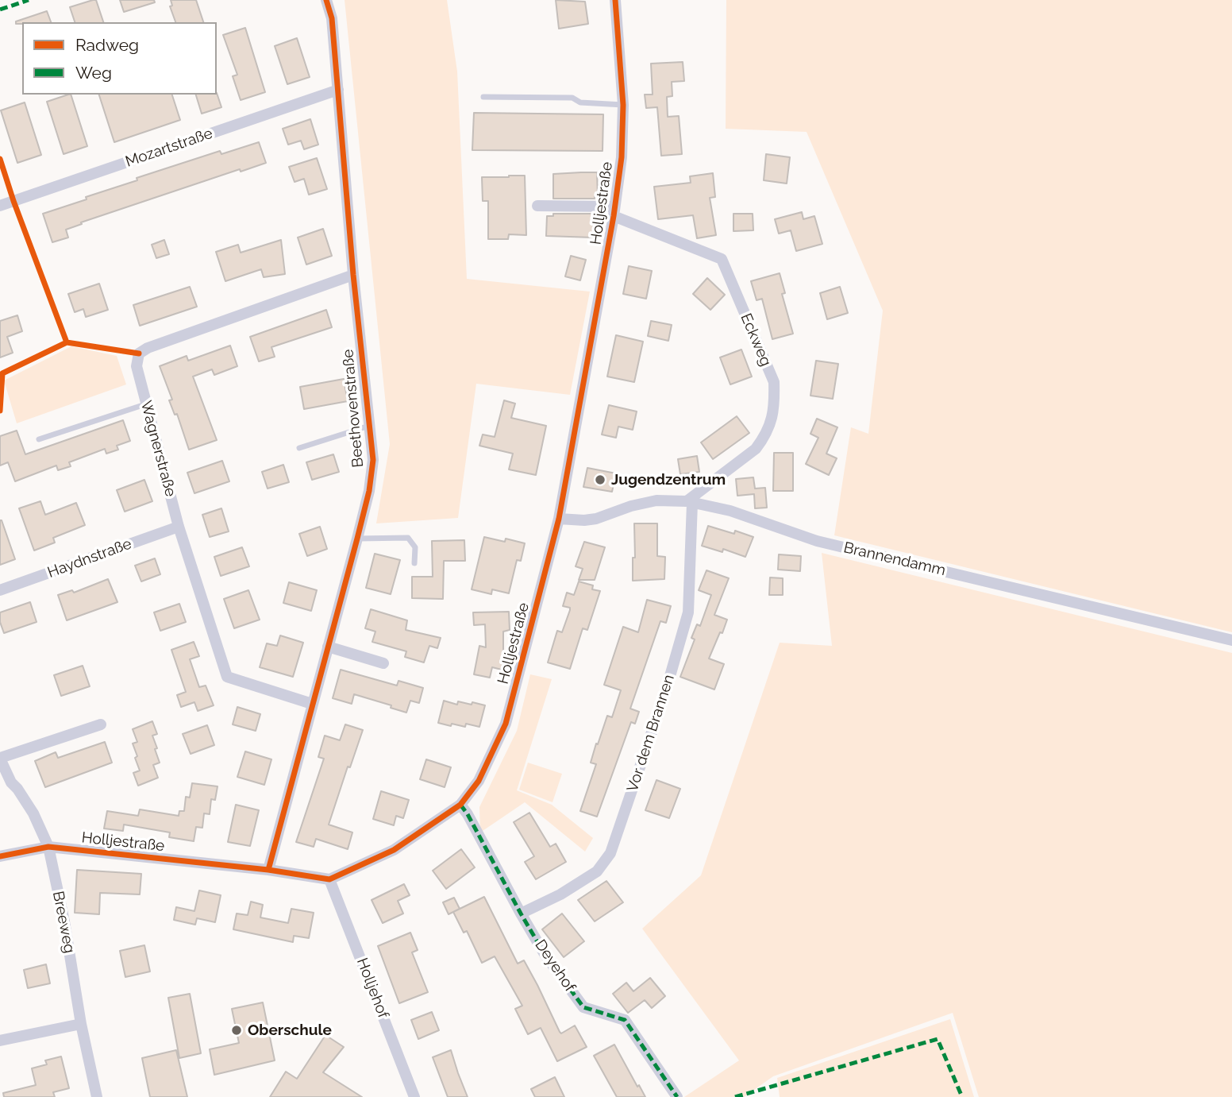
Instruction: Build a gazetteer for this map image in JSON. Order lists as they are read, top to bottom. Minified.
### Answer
{"streets":{"street":["Mozartstraße","Holljestraße","Eckweg","Beethovenstraße","Wagnerstraße","Haydnstraße","Brannendamm","Vor dem Brannen","Breeweg","Deyehof","Holljehof"]},"crossings":[["Mozartstraße","Beethovenstraße"],["Holljestraße","Eckweg"],["Holljestraße","Beethovenstraße"],["Holljestraße","Brannendamm"],["Holljestraße","Breeweg"],["Holljestraße","Deyehof"],["Holljestraße","Holljehof"],["Eckweg","Brannendamm"],["Eckweg","Vor dem Brannen"],["Beethovenstraße","Wagnerstraße"],["Wagnerstraße","Haydnstraße"],["Brannendamm","Vor dem Brannen"],["Vor dem Brannen","Deyehof"]],"places":["Jugendzentrum","Oberschule"],"legend":["Radweg","Weg"]}
